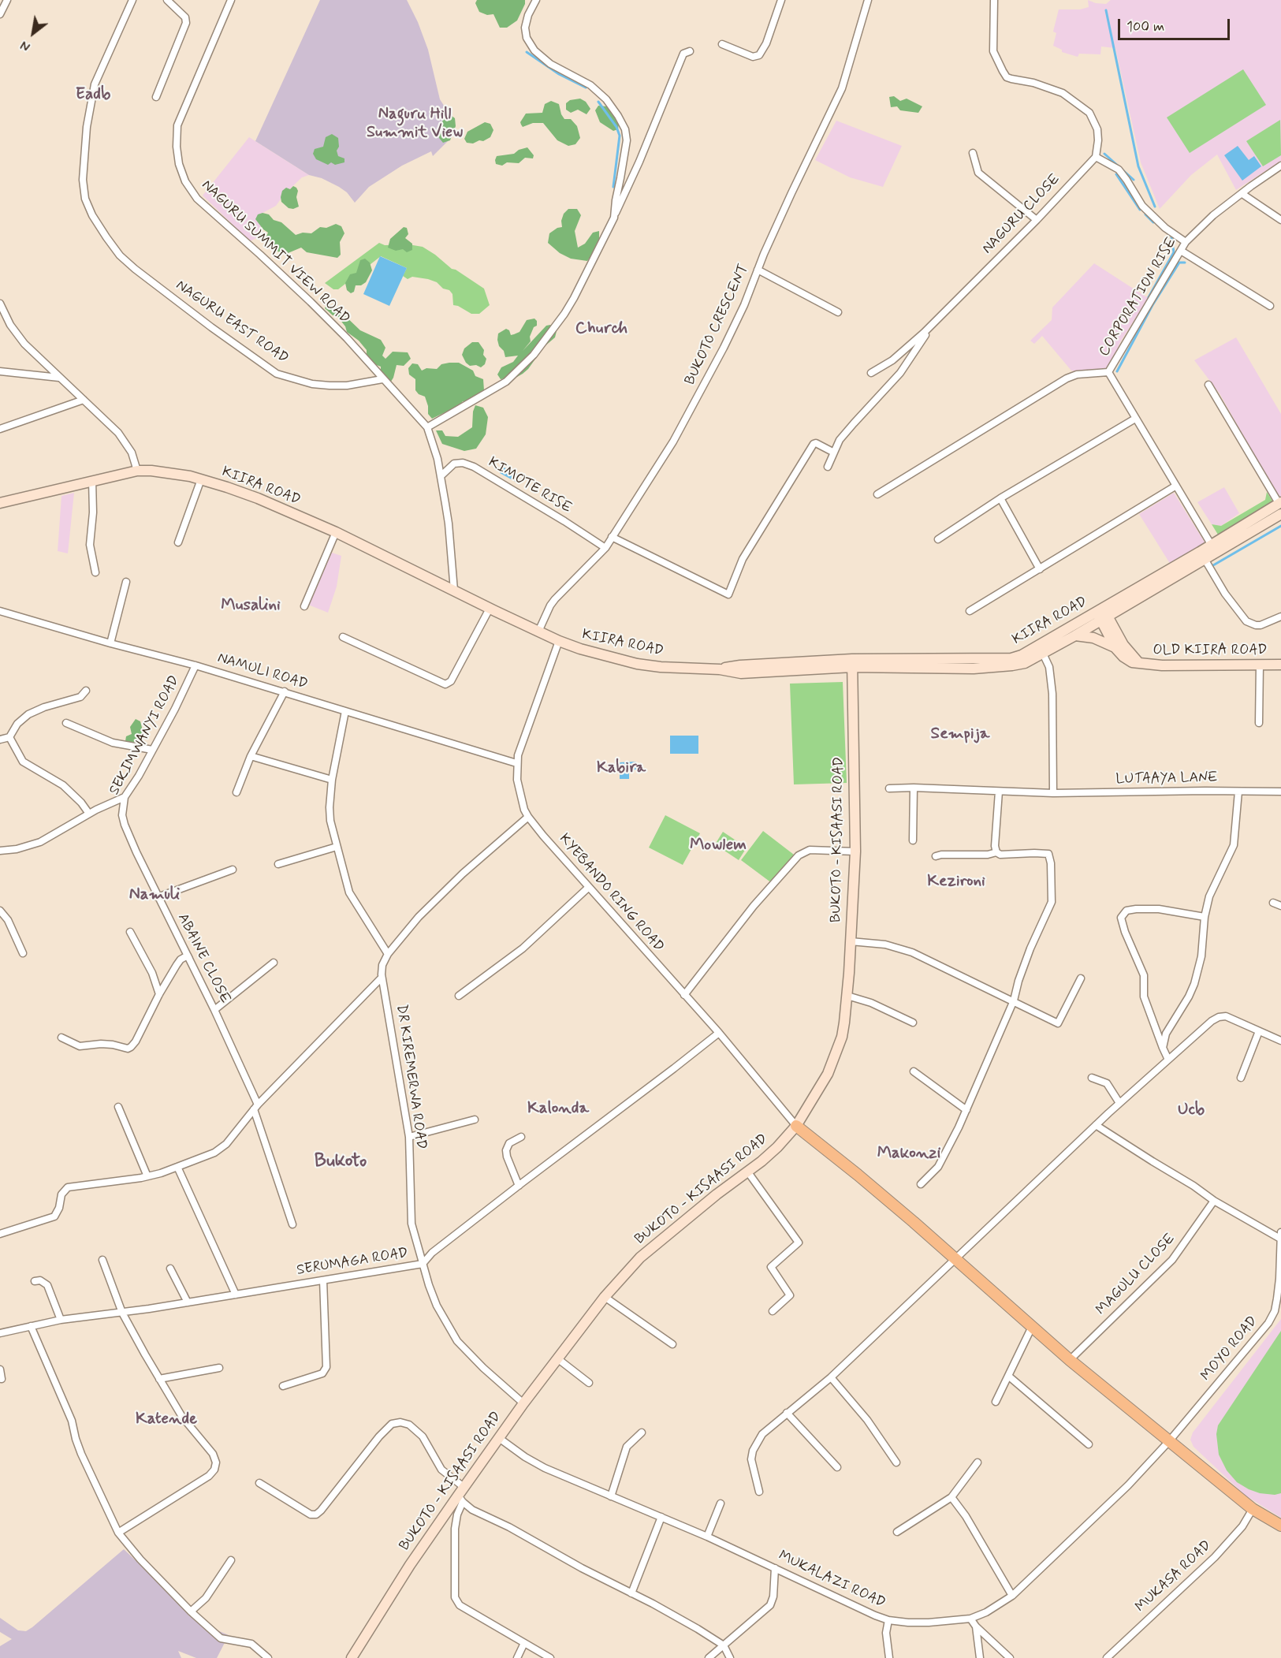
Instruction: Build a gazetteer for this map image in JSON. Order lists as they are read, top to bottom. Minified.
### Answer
{"streets":{"main road":["KIIRA ROAD","OLD KIIRA ROAD","BUKOTO - KISAASI ROAD"],"street":["NAGURU CLOSE","NAGURU SUMMIT VIEW ROAD","CORPORATION RISE","NAGURU EAST ROAD","BUKOTO CRESCENT","KIMOTE RISE","NAMULI ROAD","SEKIMWANYI ROAD","LUTAAYA LANE","KYEBANDO RING ROAD","ABAINE CLOSE","DR KIREMERWA ROAD","SERUMAGA ROAD","MAGULU CLOSE","MOYO ROAD","MUKASA ROAD","MUKALAZI ROAD"]},"crossings":[["NAGURU SUMMIT VIEW ROAD","NAGURU EAST ROAD"],["CORPORATION RISE","KIIRA ROAD"],["BUKOTO CRESCENT","KIMOTE RISE"],["BUKOTO CRESCENT","KIIRA ROAD"],["KIIRA ROAD","OLD KIIRA ROAD"],["KIIRA ROAD","BUKOTO - KISAASI ROAD"],["KIIRA ROAD","KYEBANDO RING ROAD"],["NAMULI ROAD","SEKIMWANYI ROAD"],["NAMULI ROAD","KYEBANDO RING ROAD"],["SEKIMWANYI ROAD","ABAINE CLOSE"],["BUKOTO - KISAASI ROAD","KYEBANDO RING ROAD"],["BUKOTO - KISAASI ROAD","DR KIREMERWA ROAD"],["BUKOTO - KISAASI ROAD","MUKALAZI ROAD"],["KYEBANDO RING ROAD","SERUMAGA ROAD"],["DR KIREMERWA ROAD","SERUMAGA ROAD"],["MOYO ROAD","MUKALAZI ROAD"]],"districts":["Eadb","Naguru Hill Summit View","Church","Musalini","Sempija","Kabira","Mowlem","Kezironi","Namuli","Kalonda","Ucb","Makonzi","Bukoto","Katende"],"scale_bar":"100 m","north":"bottom left"}
